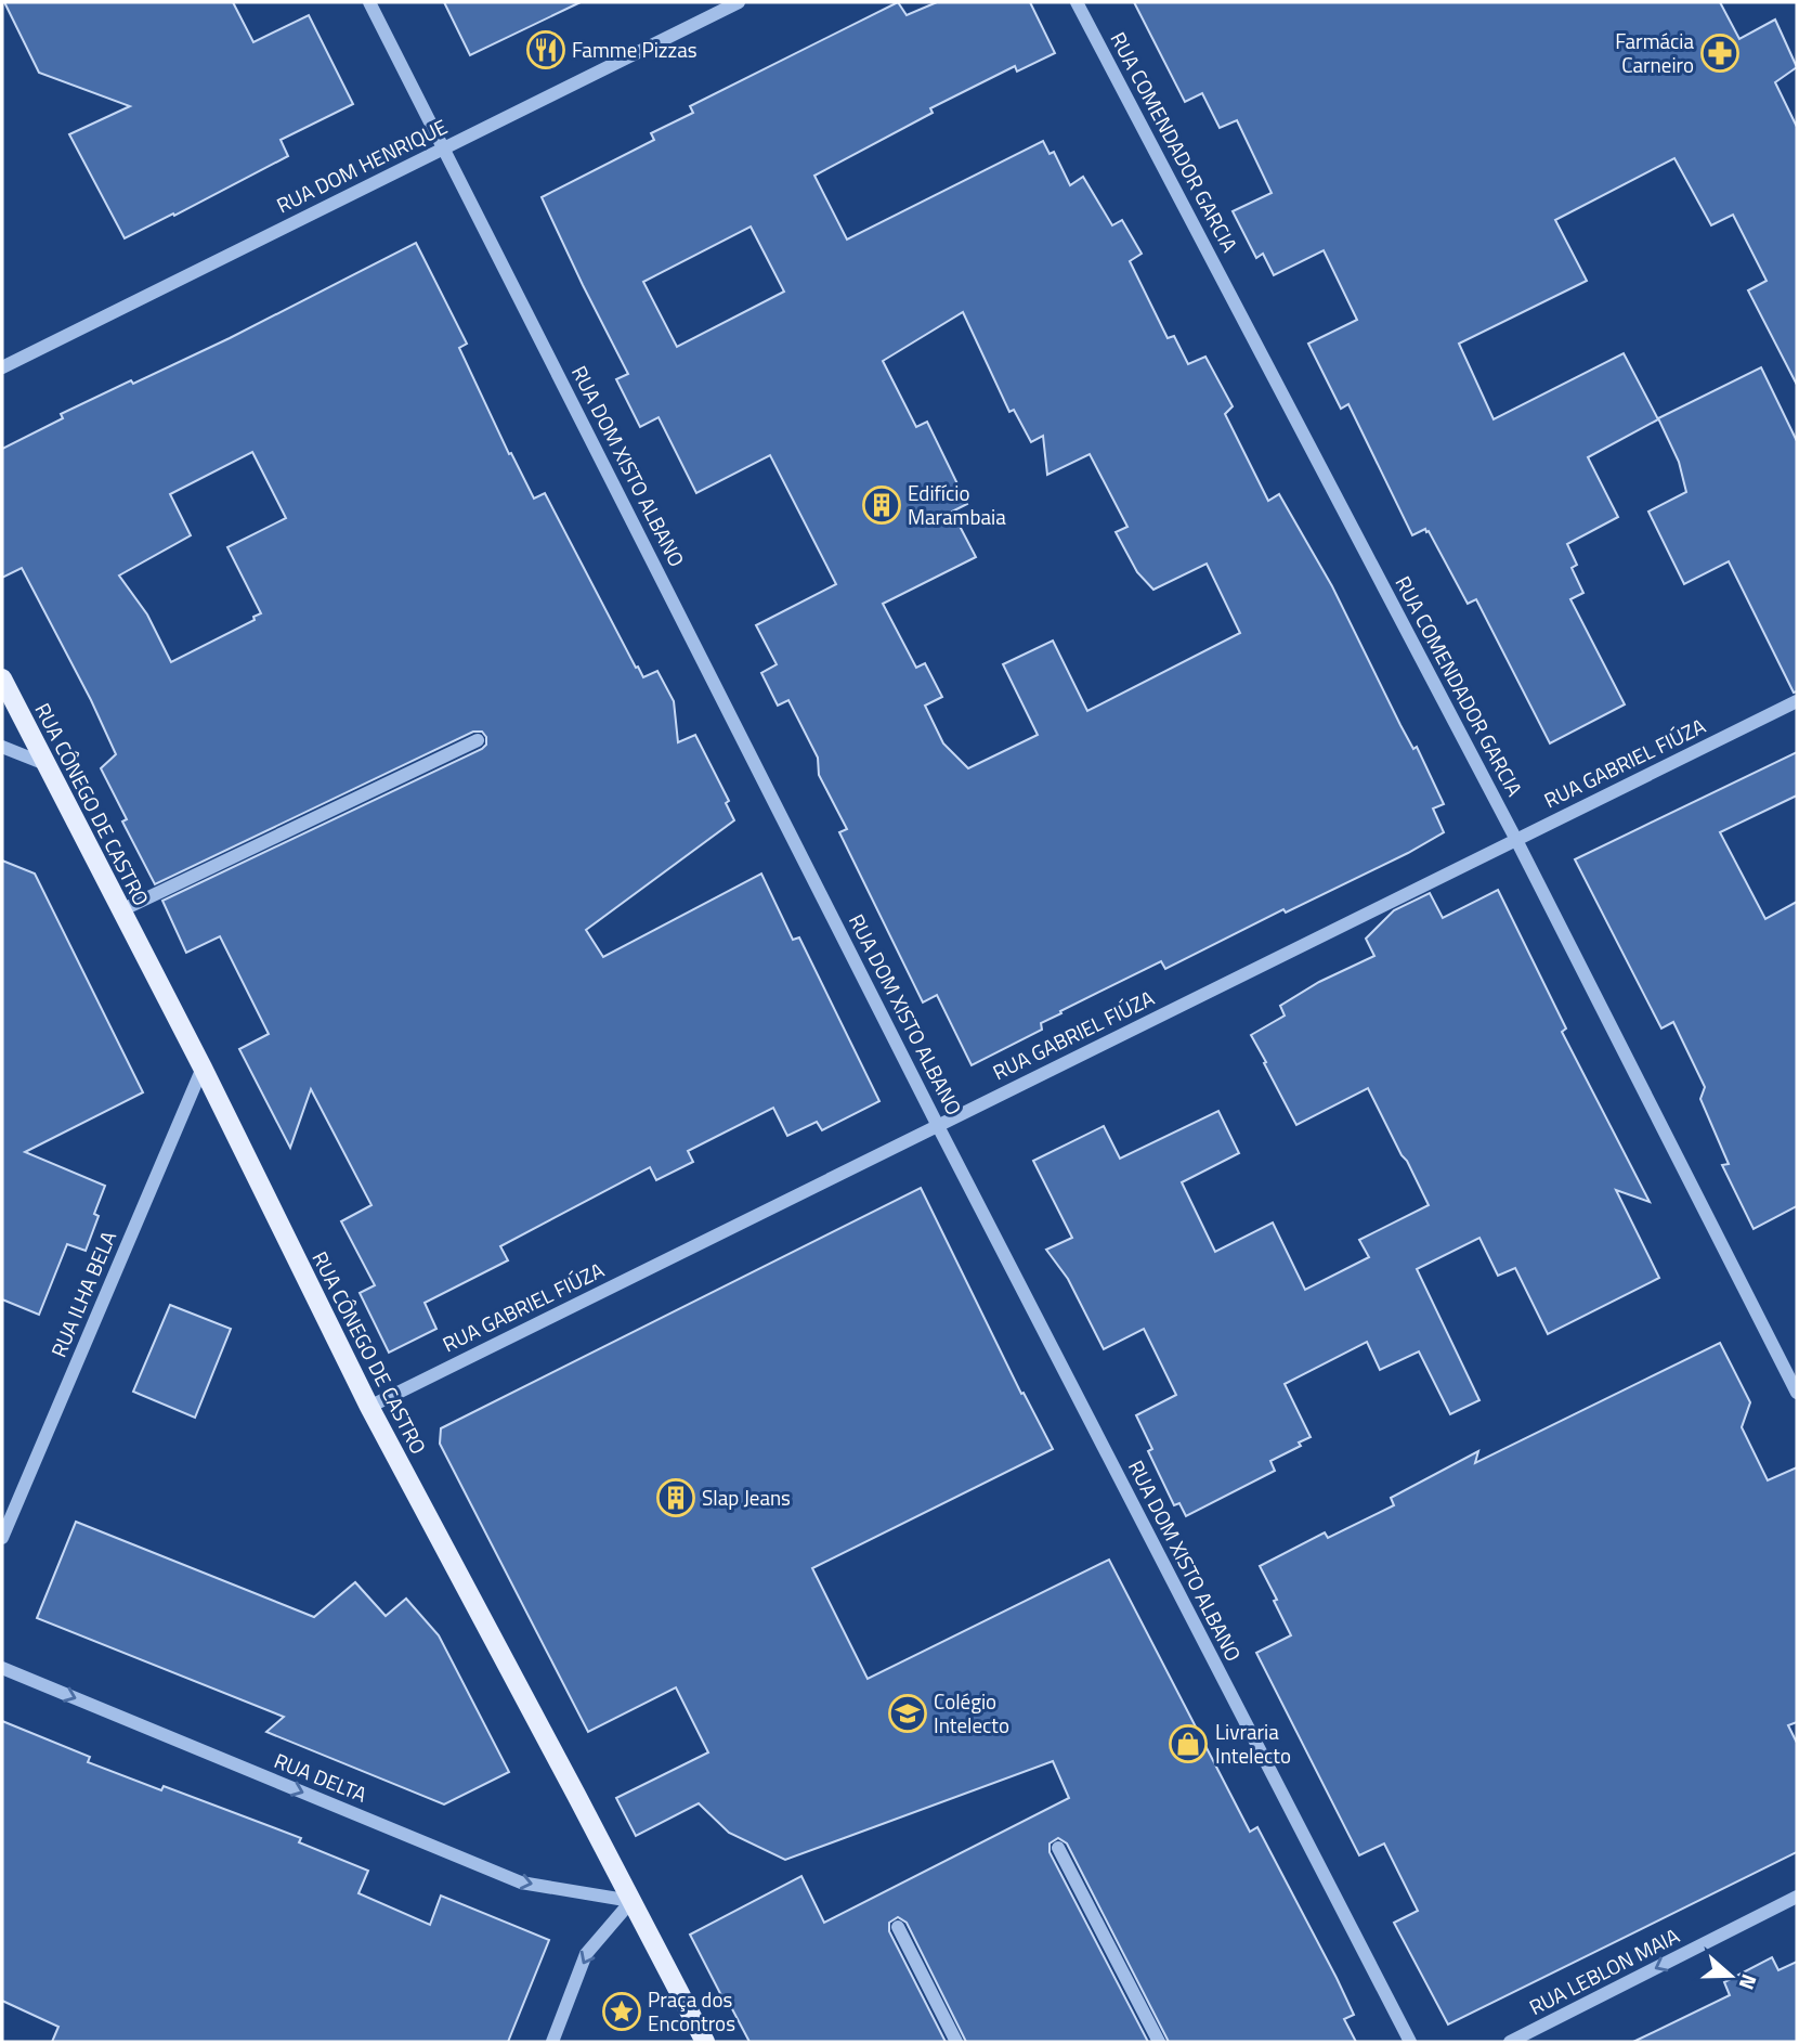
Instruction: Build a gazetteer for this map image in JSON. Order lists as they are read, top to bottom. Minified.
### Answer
{"streets":{"main road":["RUA CÔNEGO DE CASTRO"],"street":["RUA COMENDADOR GARCIA","RUA DOM HENRIQUE","RUA DOM XISTO ALBANO","RUA GABRIEL FIÚZA","RUA ILHA BELA","RUA DELTA","RUA LEBLON MAIA"]},"crossings":[["RUA COMENDADOR GARCIA","RUA GABRIEL FIÚZA"],["RUA DOM HENRIQUE","RUA DOM XISTO ALBANO"],["RUA DOM XISTO ALBANO","RUA GABRIEL FIÚZA"],["RUA GABRIEL FIÚZA","RUA CÔNEGO DE CASTRO"],["RUA CÔNEGO DE CASTRO","RUA ILHA BELA"],["RUA CÔNEGO DE CASTRO","RUA DELTA"]],"one_way":["RUA DELTA","RUA LEBLON MAIA"],"places":{"restaurant":["Famme Pizzas"],"pharmacy":["Farmácia Carneiro"],"building":["Edifício Marambaia","Slap Jeans"],"school or university":["Colégio Intelecto"],"shop":["Livraria Intelecto"],"place":["Praça dos Encontros"]},"north":"right"}
